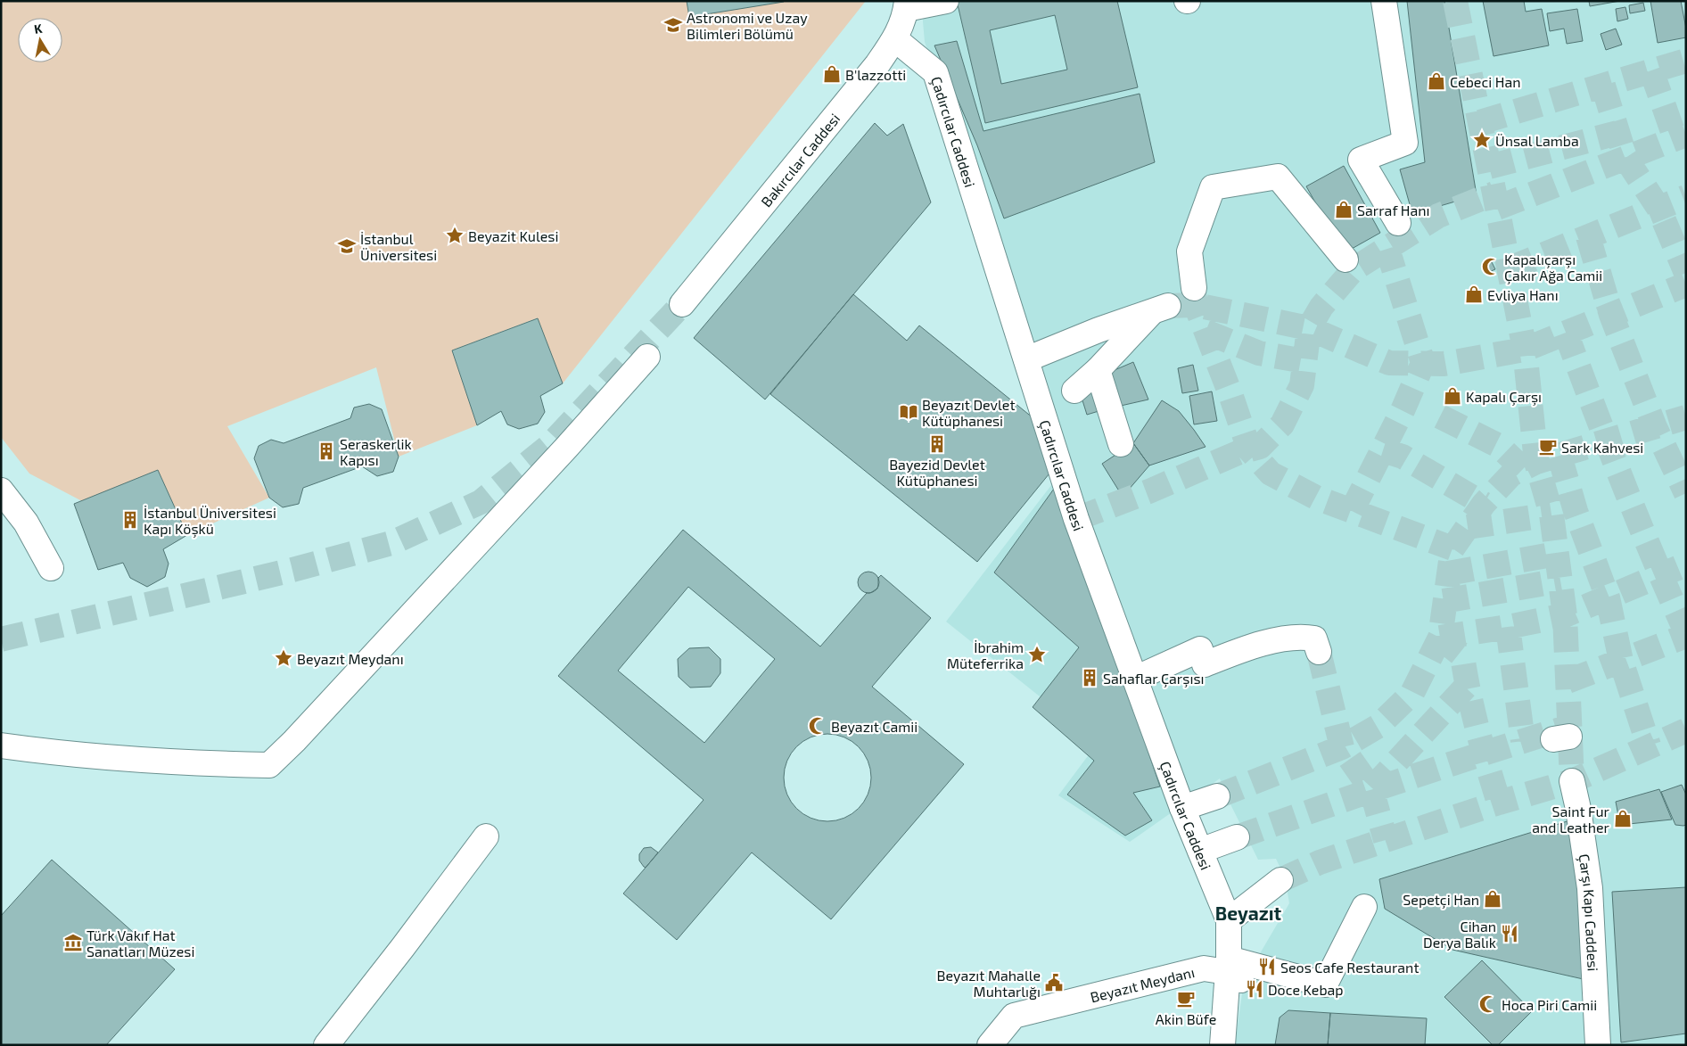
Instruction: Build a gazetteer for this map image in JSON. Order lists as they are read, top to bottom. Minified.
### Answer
{"streets":{"street":["Çadırcılar Caddesi","Bakırcılar Caddesi","Çarşı Kapı Caddesi","Beyazıt Meydanı"]},"crossings":[["Çadırcılar Caddesi","Bakırcılar Caddesi"]],"districts":["Beyazıt"],"places":{"school or university":["Astronomi ve Uzay Bilimleri Bölümü","İstanbul Üniversitesi"],"shop":["B'lazzotti","Cebeci Han","Sarraf Hanı","Evliya Hanı","Kapalı Çarşı","Saint Fur and Leather","Sepetçi Han"],"place":["Ünsal Lamba","Beyazit Kulesi","İbrahim Müteferrika","Beyazıt Meydanı"],"mosque":["Kapalıçarşı Çakır Ağa Camii","Beyazıt Camii","Hoca Piri Camii"],"library":["Beyazıt Devlet Kütüphanesi"],"building":["Bayezid Devlet Kütüphanesi","Seraskerlik Kapısı","İstanbul Üniversitesi Kapı Köşkü","Sahaflar Çarşısı"],"cafe":["Sark Kahvesi","Akin Büfe"],"restaurant":["Cihan Derya Balık","Seos Cafe Restaurant","Doce Kebap"],"museum":["Türk Vakıf Hat Sanatları Müzesi"],"public building":["Beyazıt Mahalle Muhtarlığı"]},"north":"top"}
